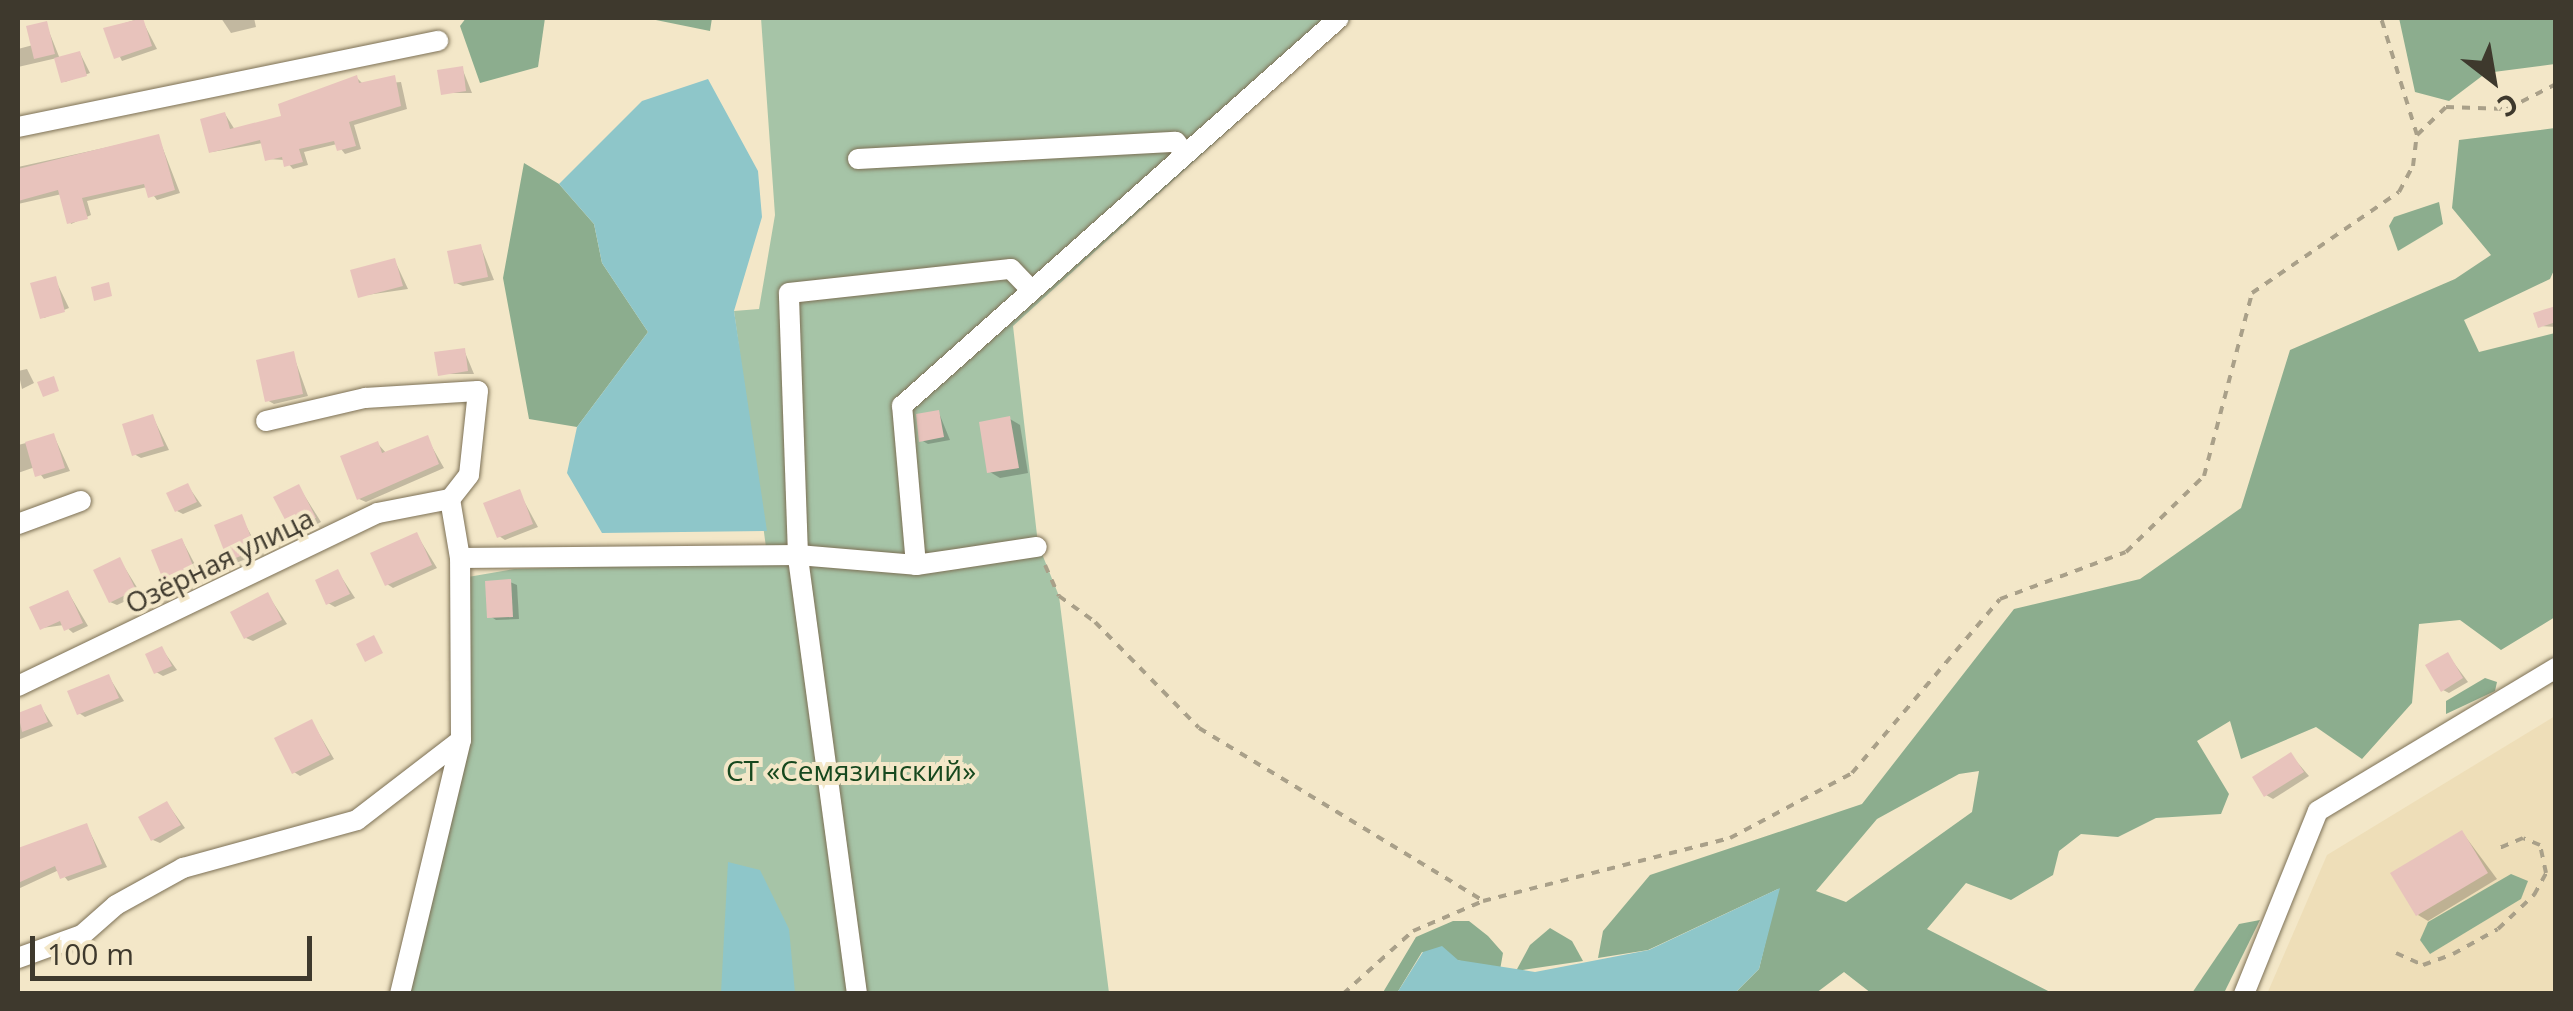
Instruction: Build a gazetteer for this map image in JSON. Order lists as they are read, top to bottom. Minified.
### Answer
{"streets":{"street":["Озёрная улица"]},"parks":["СТ «Семязинский»"],"scale_bar":"100 m","north":"bottom right"}
